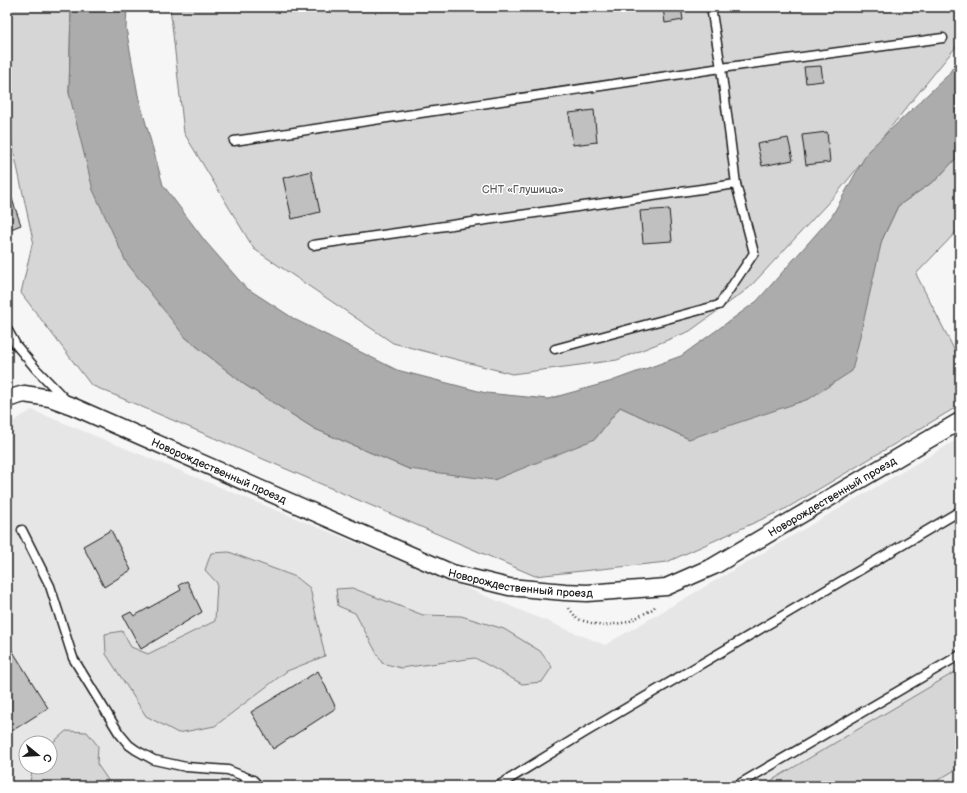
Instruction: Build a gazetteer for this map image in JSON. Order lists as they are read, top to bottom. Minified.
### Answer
{"streets":{"street":["Новорождественный проезд"]},"parks":["СНТ «Глушица»"],"north":"right"}
